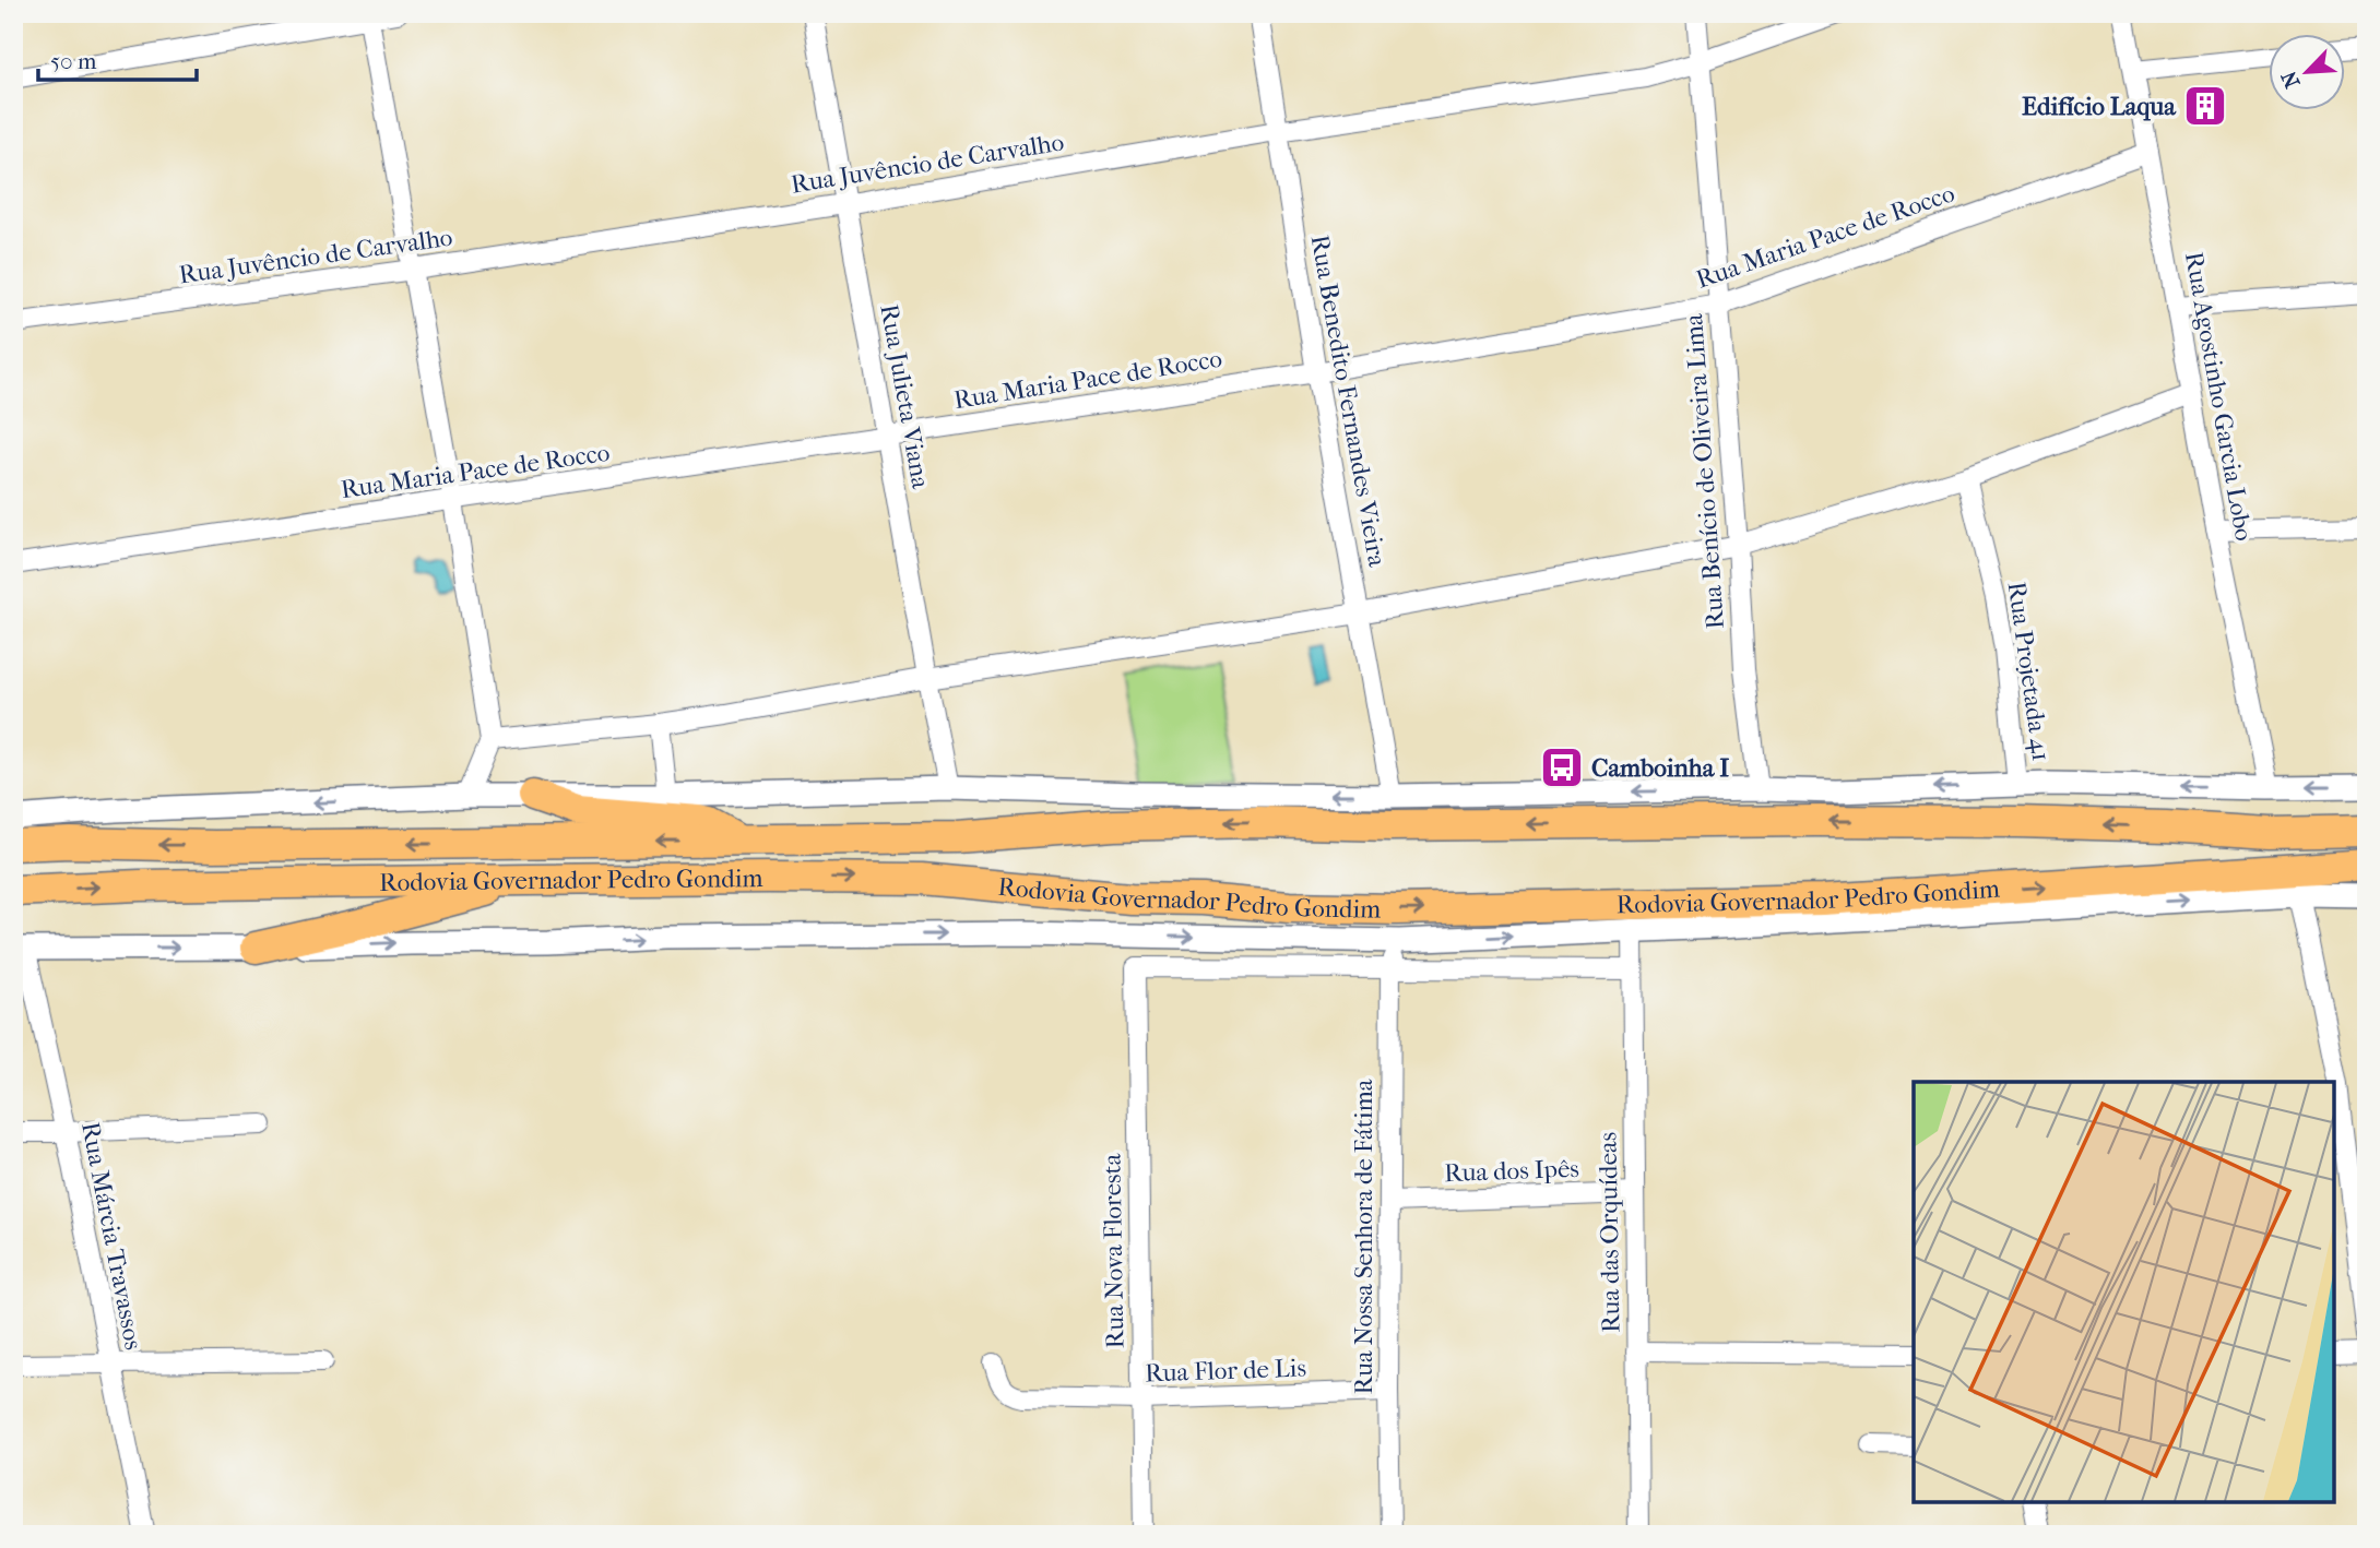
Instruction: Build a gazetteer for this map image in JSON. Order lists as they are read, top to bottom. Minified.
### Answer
{"streets":{"highway":["Rodovia Governador Pedro Gondim"],"street":["Rua Juvêncio de Carvalho","Rua Maria Pace de Rocco","Rua Julieta Viana","Rua Agostinho Garcia Lobo","Rua Benedito Fernandes Vieira","Rua Benício de Oliveira Lima","Rua Projetada 41","Rua dos Ipês","Rua das Orquídeas","Rua Márcia Travassos","Rua Nossa Senhora de Fátima","Rua Nova Floresta","Rua Flor de Lis"]},"crossings":[["Rua Juvêncio de Carvalho","Rua Julieta Viana"],["Rua Juvêncio de Carvalho","Rua Benedito Fernandes Vieira"],["Rua Juvêncio de Carvalho","Rua Benício de Oliveira Lima"],["Rua Maria Pace de Rocco","Rua Julieta Viana"],["Rua Maria Pace de Rocco","Rua Agostinho Garcia Lobo"],["Rua Maria Pace de Rocco","Rua Benedito Fernandes Vieira"],["Rua Maria Pace de Rocco","Rua Benício de Oliveira Lima"],["Rua dos Ipês","Rua das Orquídeas"],["Rua dos Ipês","Rua Nossa Senhora de Fátima"],["Rua Nossa Senhora de Fátima","Rua Nova Floresta"],["Rua Nossa Senhora de Fátima","Rua Flor de Lis"],["Rua Nova Floresta","Rua Flor de Lis"]],"places":{"building":["Edifício Laqua"],"bus stop":["Camboinha I"]},"scale_bar":"50 m","north":"bottom left"}
